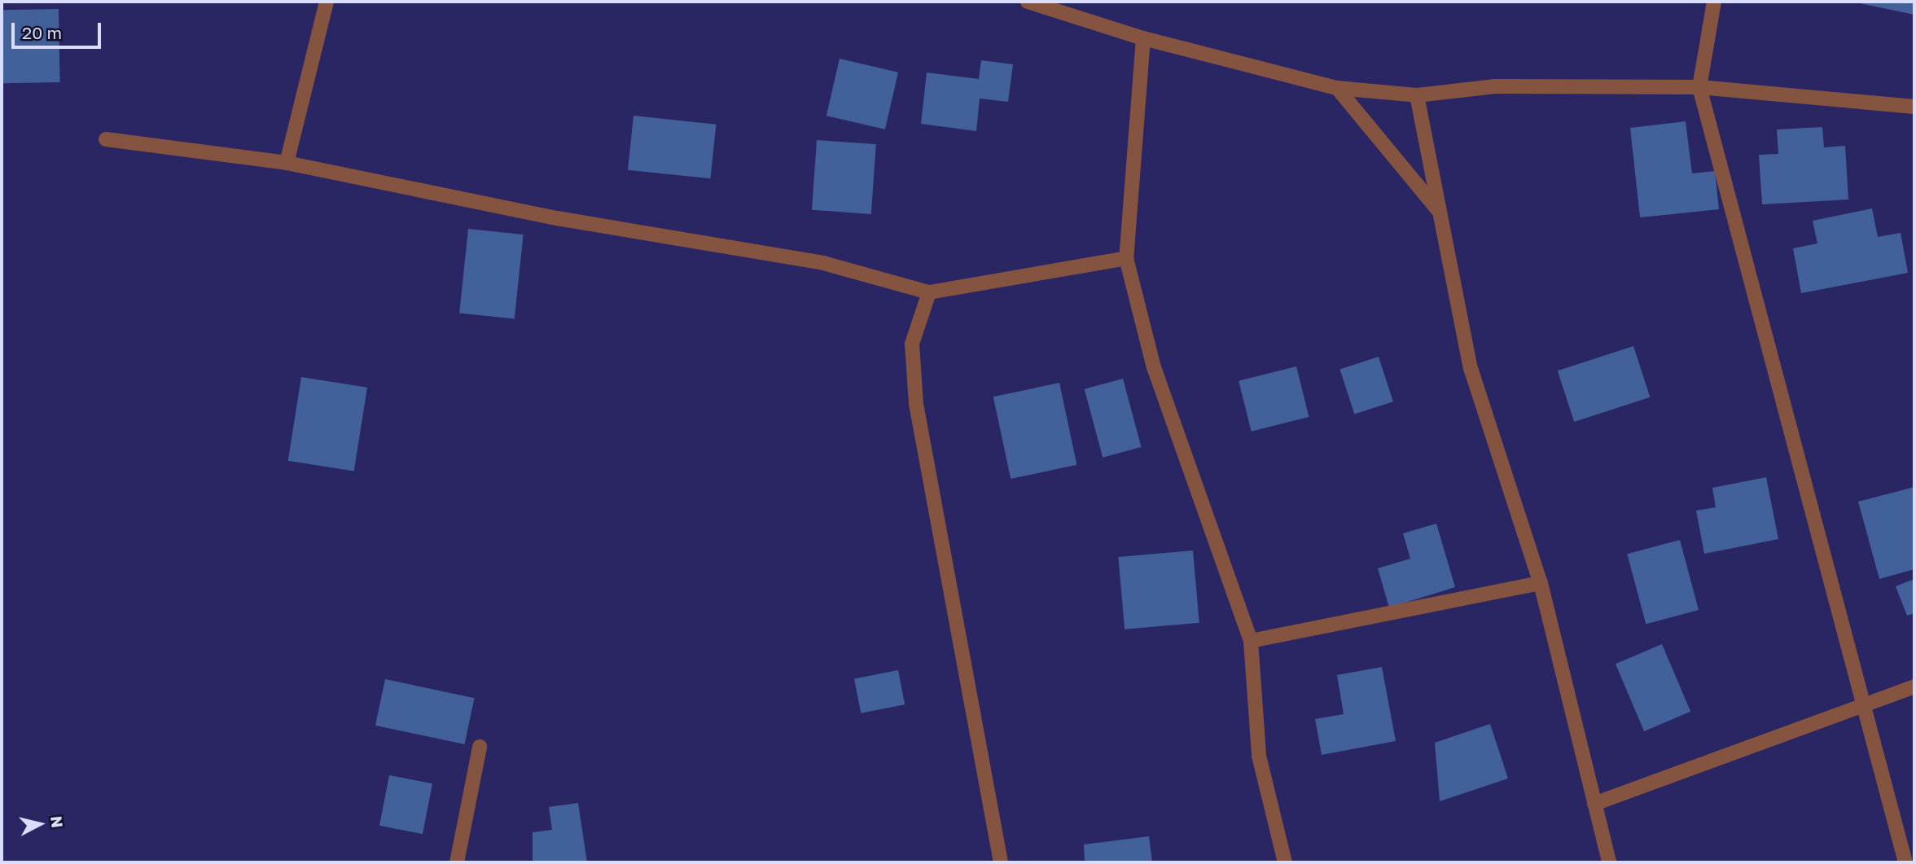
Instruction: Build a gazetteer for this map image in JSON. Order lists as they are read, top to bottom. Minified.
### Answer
{"scale_bar":"20 m","north":"right"}
